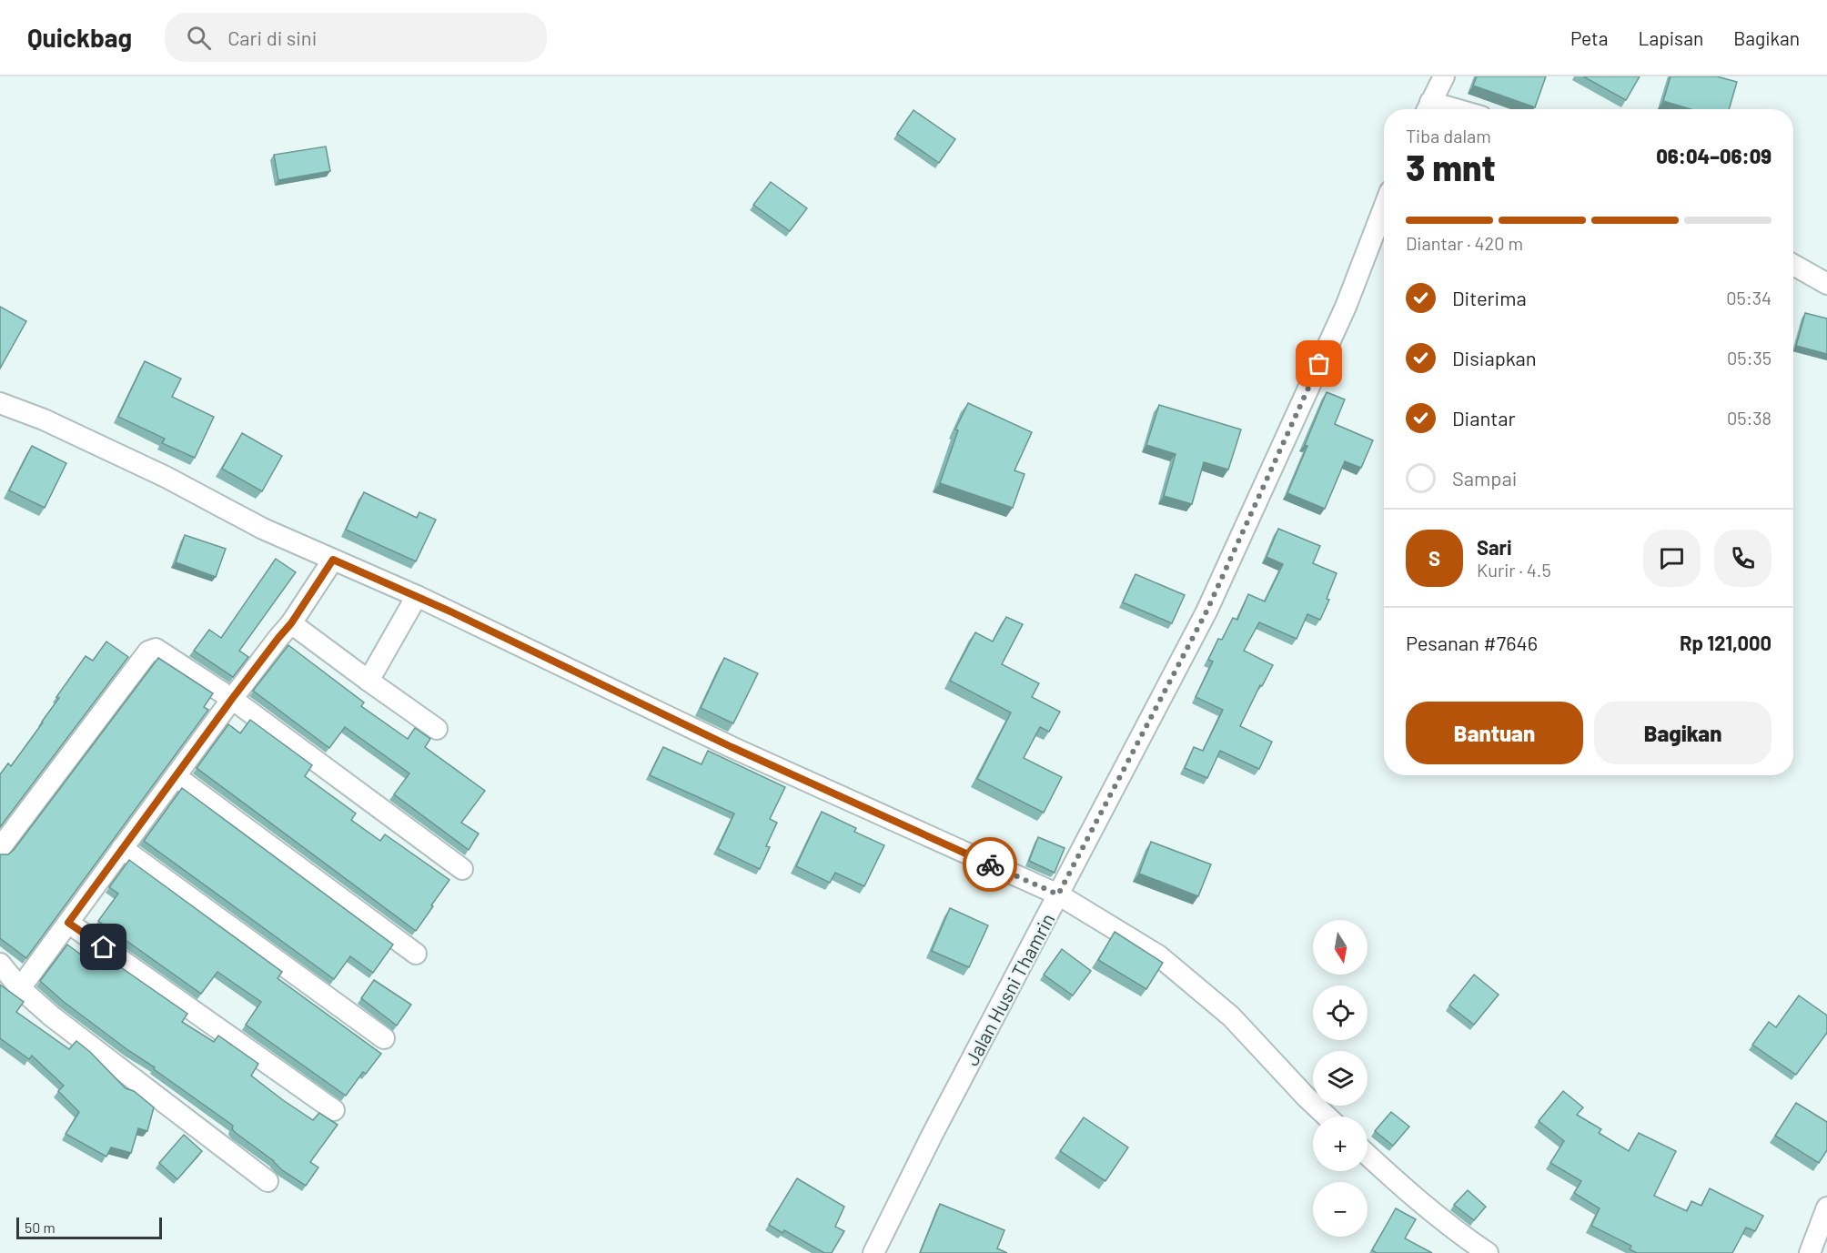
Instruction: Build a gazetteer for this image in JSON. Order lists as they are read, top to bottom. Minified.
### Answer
{"streets":{"street":["Jalan Husni Thamrin"]},"scale_bar":"50 m","north":"bottom","page":{"header":"Quickbag","search":"Cari di sini","nav":["Peta","Lapisan","Bagikan"],"heading":["3 mnt","Tiba dalam","06:04–06:09"],"panel":["Sari","Kurir · 4.5","Pesanan #7646","Rp 121,000"],"bar":"Diantar · 420 m","list":[["Diterima","05:34"],["Disiapkan","05:35"],["Diantar","05:38"],"Sampai"],"round":"S","buttons":["Bantuan","Bagikan"],"map_buttons":["+","−"],"scale":"50 m"}}
